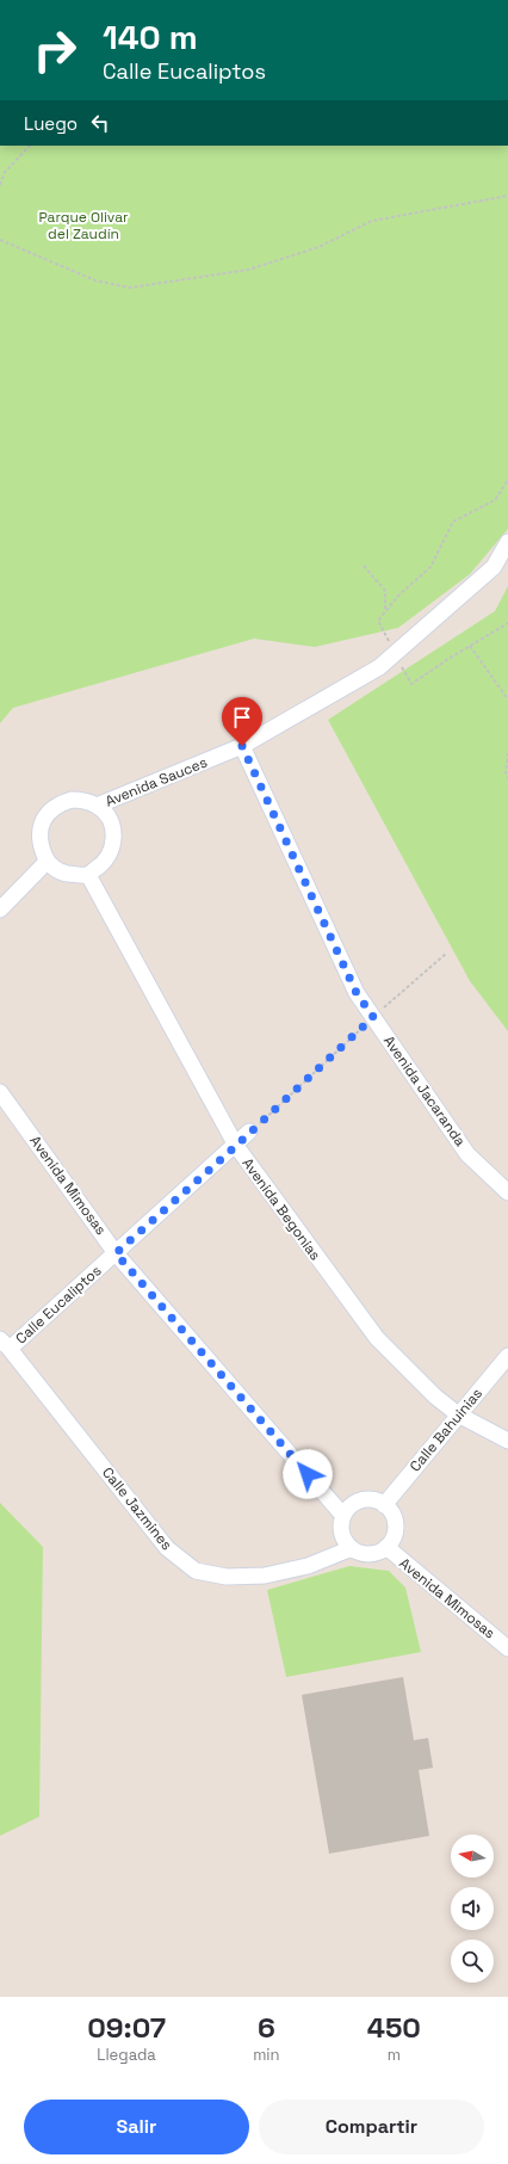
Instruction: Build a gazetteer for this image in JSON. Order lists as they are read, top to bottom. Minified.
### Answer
{"streets":{"street":["Avenida Sauces","Avenida Jacaranda","Avenida Mimosas","Avenida Begonias","Calle Eucaliptos","Calle Bahuinias","Calle Jazmines"]},"crossings":[["Avenida Sauces","Avenida Jacaranda"],["Avenida Sauces","Avenida Begonias"],["Avenida Mimosas","Calle Eucaliptos"],["Avenida Mimosas","Calle Bahuinias"],["Avenida Mimosas","Calle Jazmines"],["Avenida Begonias","Calle Eucaliptos"],["Avenida Begonias","Calle Bahuinias"],["Calle Eucaliptos","Calle Jazmines"],["Calle Bahuinias","Calle Jazmines"]],"parks":["Parque Olivar del Zaudín"],"north":"left","page":{"turn":["140 m","Calle Eucaliptos"],"then":"Luego","eta":["09:07","Llegada","6","min","450","m"],"buttons":["Salir","Compartir"]}}
